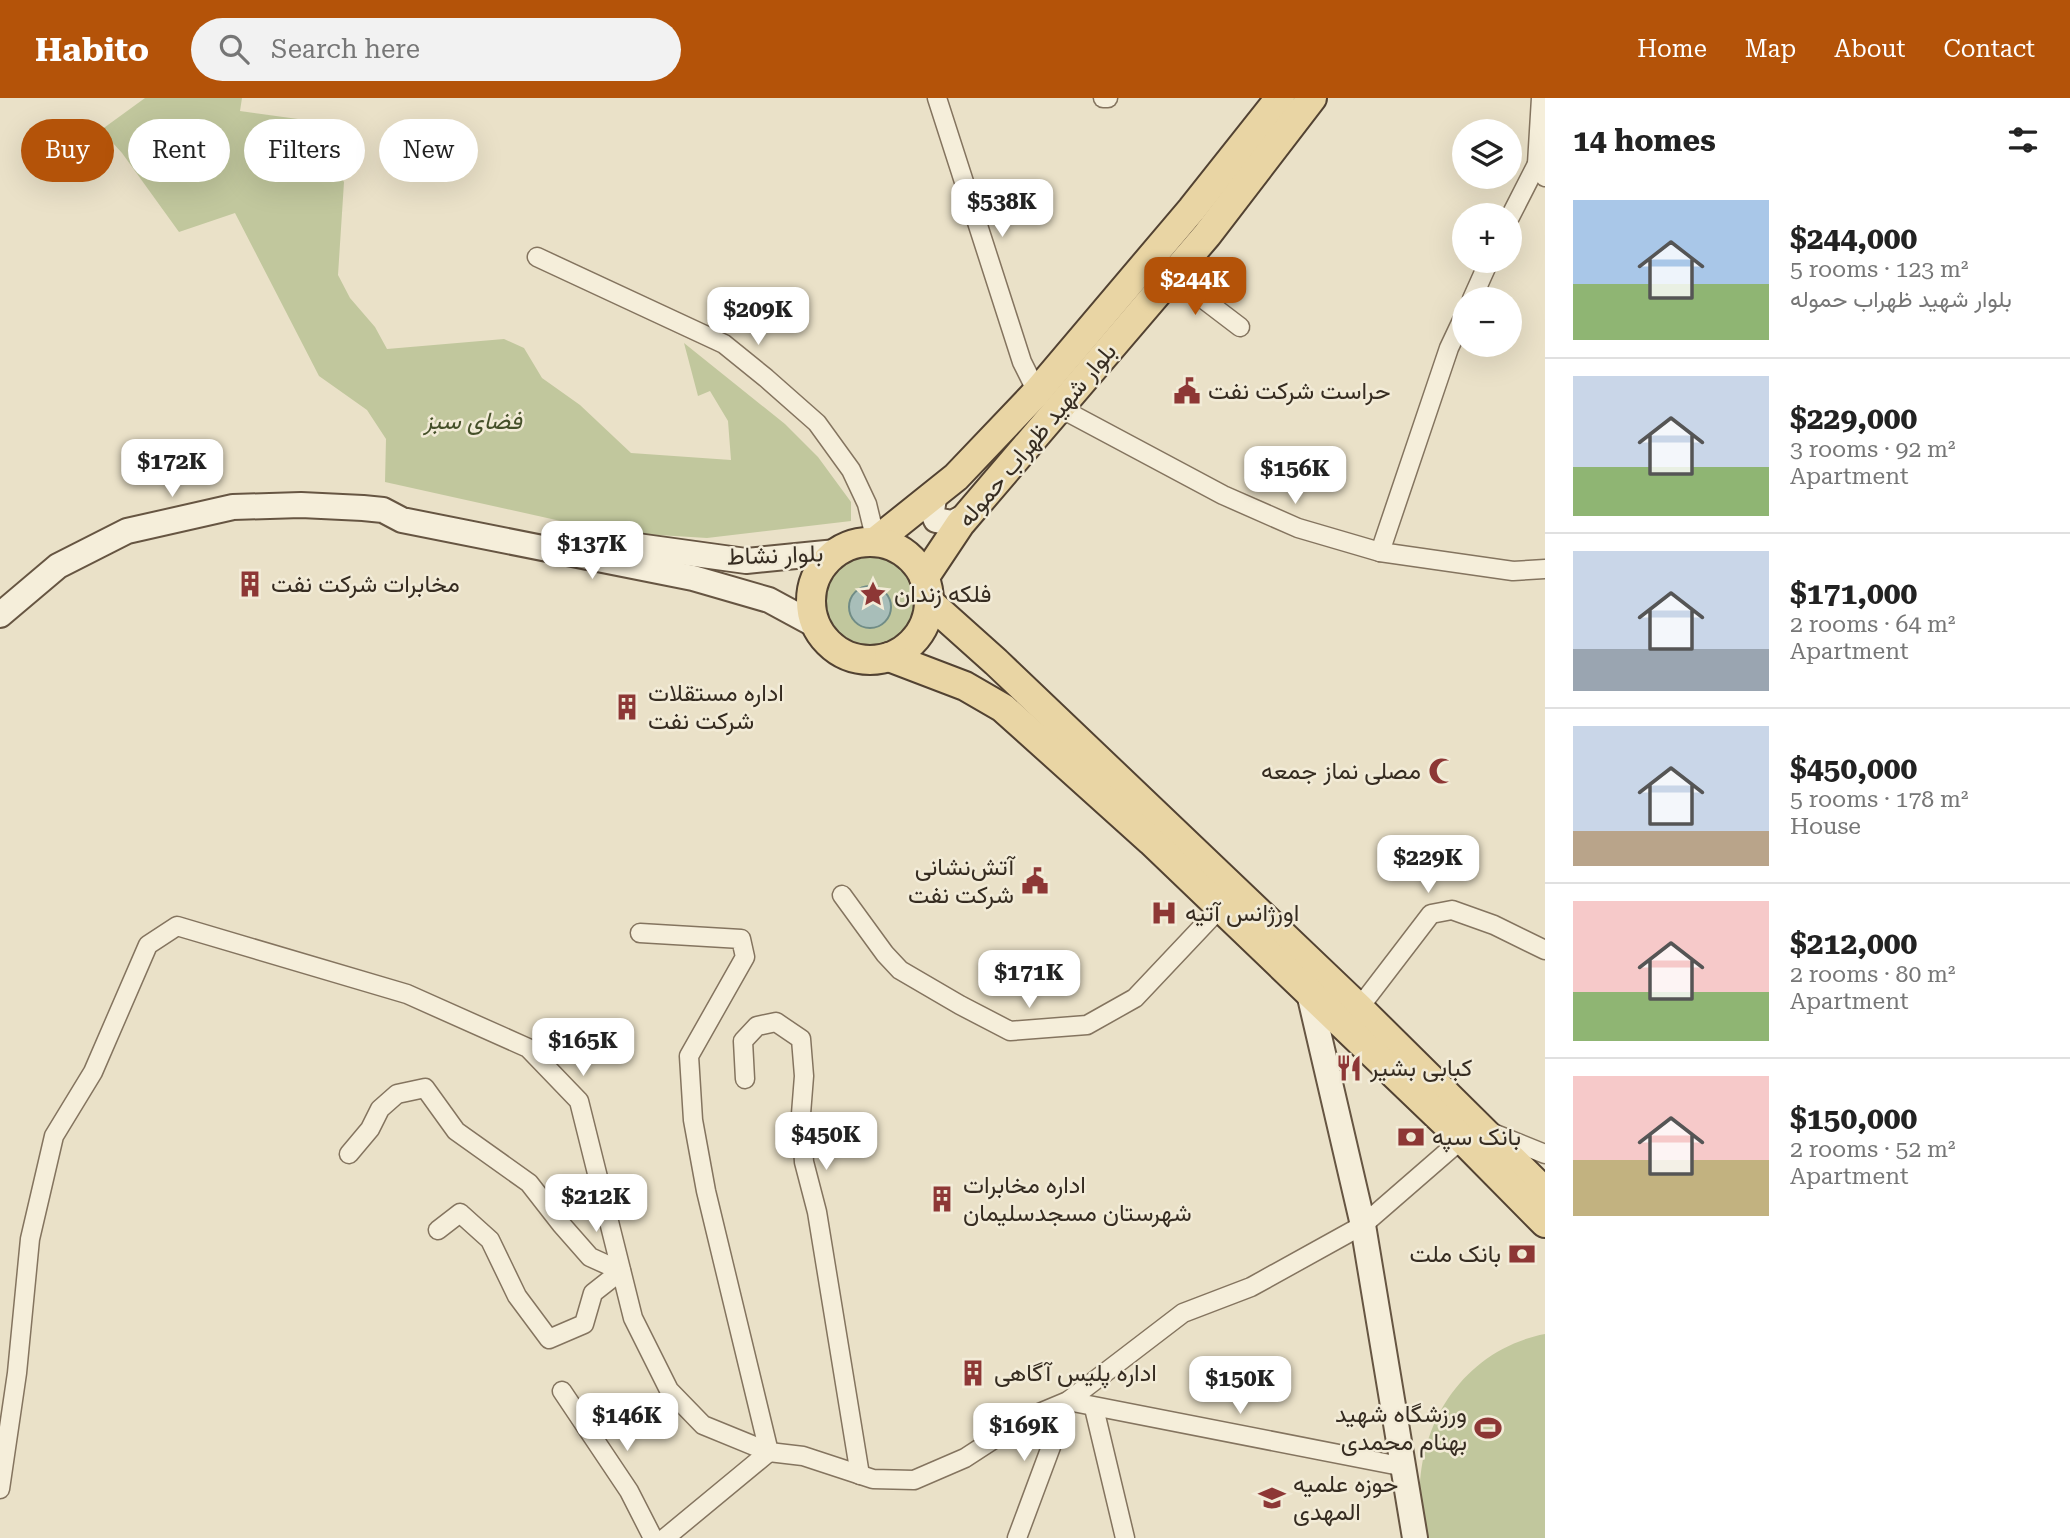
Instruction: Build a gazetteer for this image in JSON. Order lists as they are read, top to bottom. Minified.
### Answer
{"streets":{"main road":["بلوار شهید ظهراب حموله","بلوار نشاط"]},"crossings":[["بلوار شهید ظهراب حموله","بلوار نشاط"]],"parks":["فضای سبز"],"places":{"public building":["حراست شرکت نفت","آتش‌نشانی شرکت نفت"],"building":["مخابرات شرکت نفت","اداره مستقلات شرکت نفت","اداره مخابرات شهرستان مسجدسلیمان","اداره پلیس آگاهی"],"place":["فلکه زندان"],"mosque":["مصلی نماز جمعه"],"hospital":["اورژانس آتیه"],"restaurant":["کبابی بشیر"],"bank":["بانک سپه","بانک ملت"],"sports":["ورزشگاه شهید بهنام محمدی"],"school or university":["حوزه علمیه المهدی"]},"page":{"header":"Habito","search":"Search here","nav":["Home","Map","About","Contact"],"heading":"14 homes","map_buttons":["+","−"],"chip":["Buy","Rent","Filters","New"],"price":["$538K","$244K","$209K","$172K","$156K","$137K","$229K","$171K","$165K","$450K","$212K","$150K","$146K","$169K"],"list":[{"name":"$244,000","note":"5 rooms · 123 m² · بلوار شهید ظهراب حموله"},{"name":"$229,000","note":"3 rooms · 92 m² · Apartment"},{"name":"$171,000","note":"2 rooms · 64 m² · Apartment"},{"name":"$450,000","note":"5 rooms · 178 m² · House"},{"name":"$212,000","note":"2 rooms · 80 m² · Apartment"},{"name":"$150,000","note":"2 rooms · 52 m² · Apartment"}]}}
